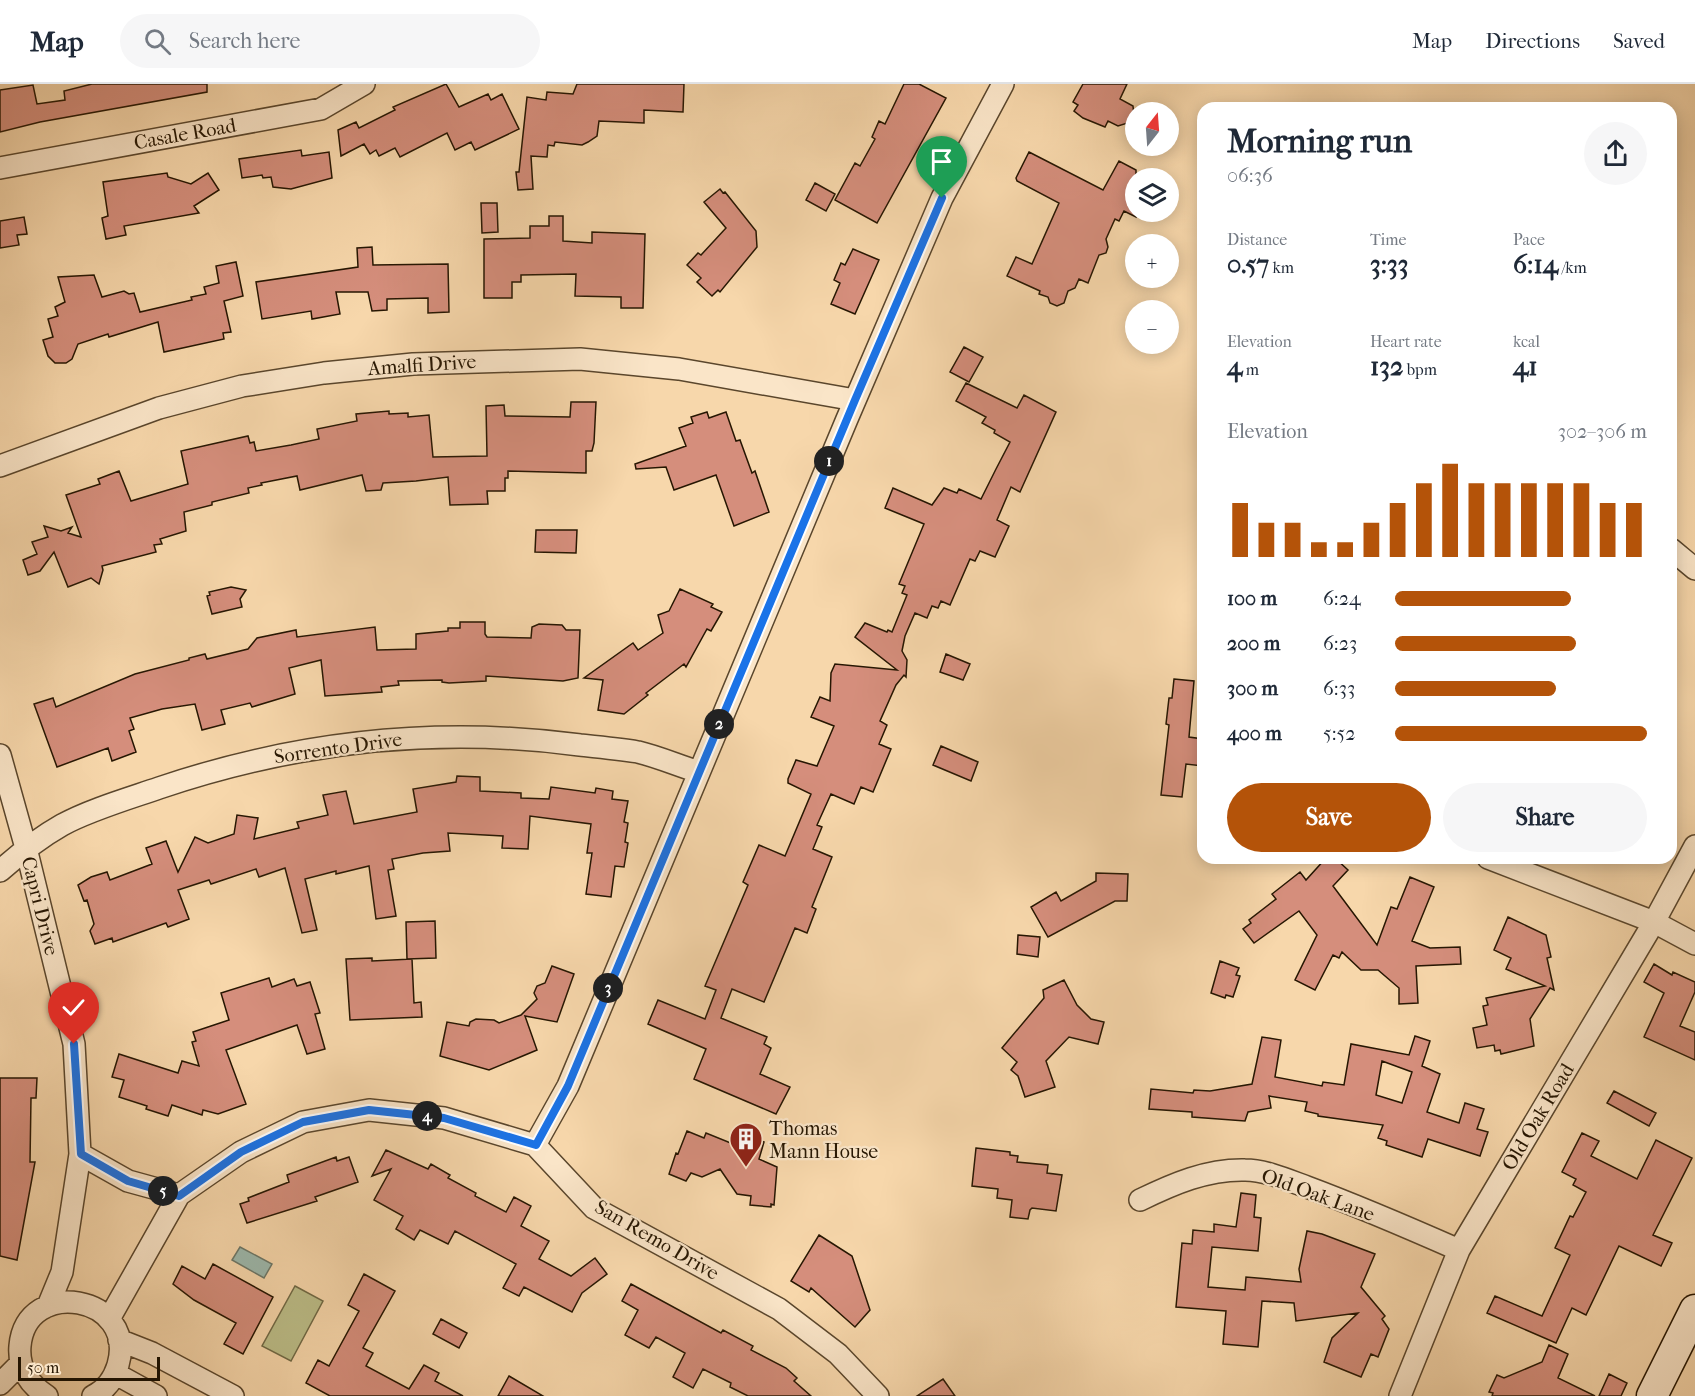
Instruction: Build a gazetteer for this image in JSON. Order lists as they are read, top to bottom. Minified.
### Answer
{"streets":{"street":["Casale Road","Amalfi Drive","Sorrento Drive","Capri Drive","Old Oak Road","Old Oak Lane","San Remo Drive"]},"crossings":[["Sorrento Drive","Capri Drive"],["Old Oak Road","Old Oak Lane"]],"places":{"building":["Thomas Mann House"]},"scale_bar":"50 m","north":"top","page":{"header":"Map","search":"Search here","nav":["Map","Directions","Saved"],"map_buttons":["+","−"],"heading":["Morning run","06:36"],"stats":[["Distance","0.57 km"],["Time","3:33"],["Pace","6:14 /km"],["Elevation","4 m"],["Heart rate","132 bpm"],["kcal","41"]],"chart":["Elevation","302–306 m"],"pins":["1","2","3","4","5"],"list":[{"name":"100 m","note":"6:24"},{"name":"200 m","note":"6:23"},{"name":"300 m","note":"6:33"},{"name":"400 m","note":"5:52"}],"buttons":["Save","Share"],"scale":"50 m"}}
